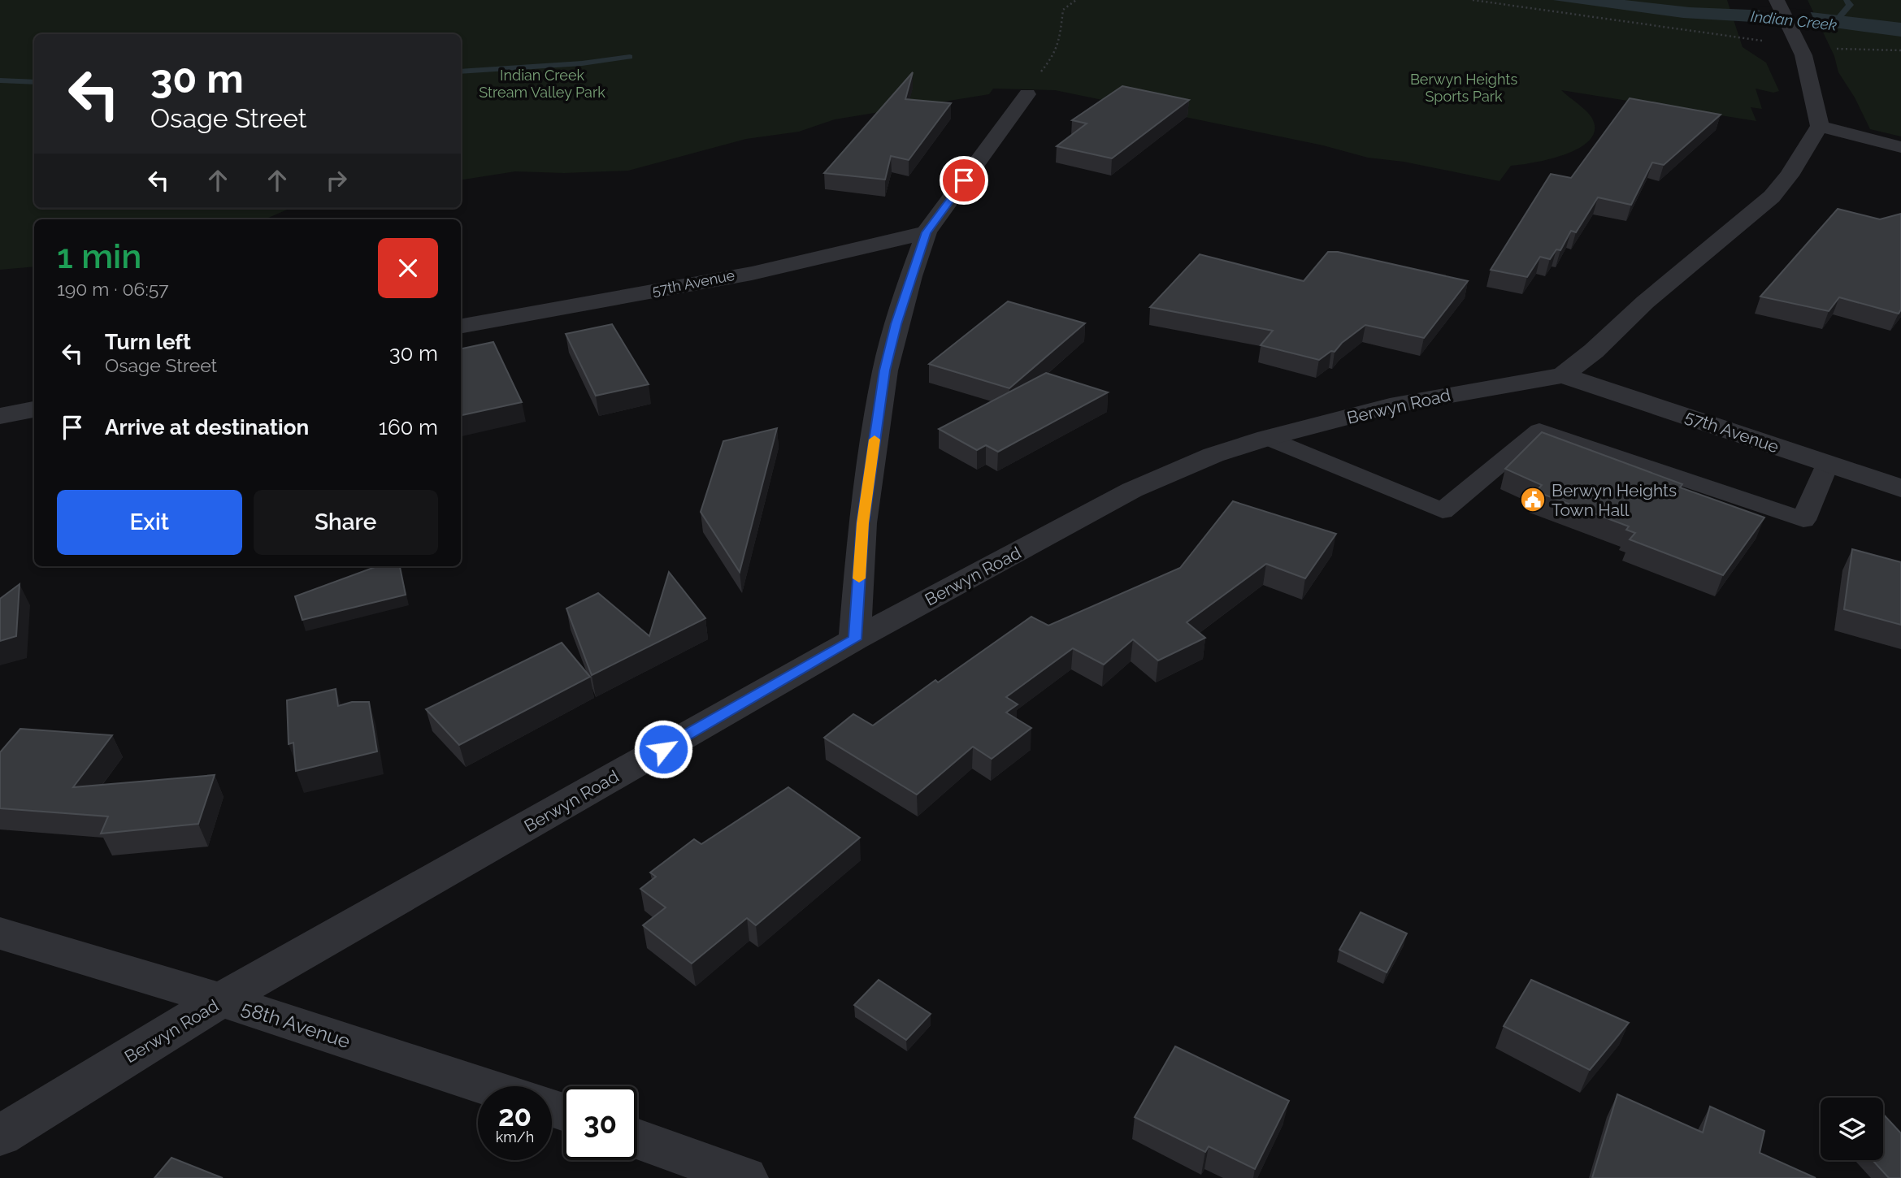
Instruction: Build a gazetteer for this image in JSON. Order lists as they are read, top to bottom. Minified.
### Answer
{"streets":{"street":["57th Avenue","Berwyn Road","58th Avenue"]},"crossings":[["57th Avenue","Berwyn Road"],["Berwyn Road","58th Avenue"]],"water":["Indian Creek"],"parks":["Indian Creek Stream Valley Park","Berwyn Heights Sports Park"],"places":{"public building":["Berwyn Heights Town Hall"]},"page":{"turn":["30 m","Osage Street"],"heading":["1 min","190 m · 06:57"],"list":[{"name":"Turn left","note":"Osage Street","value":"30 m"},{"name":"Arrive at destination","value":"160 m"}],"buttons":["Exit","Share"],"speed":"20 km/h","limit":"30"}}
